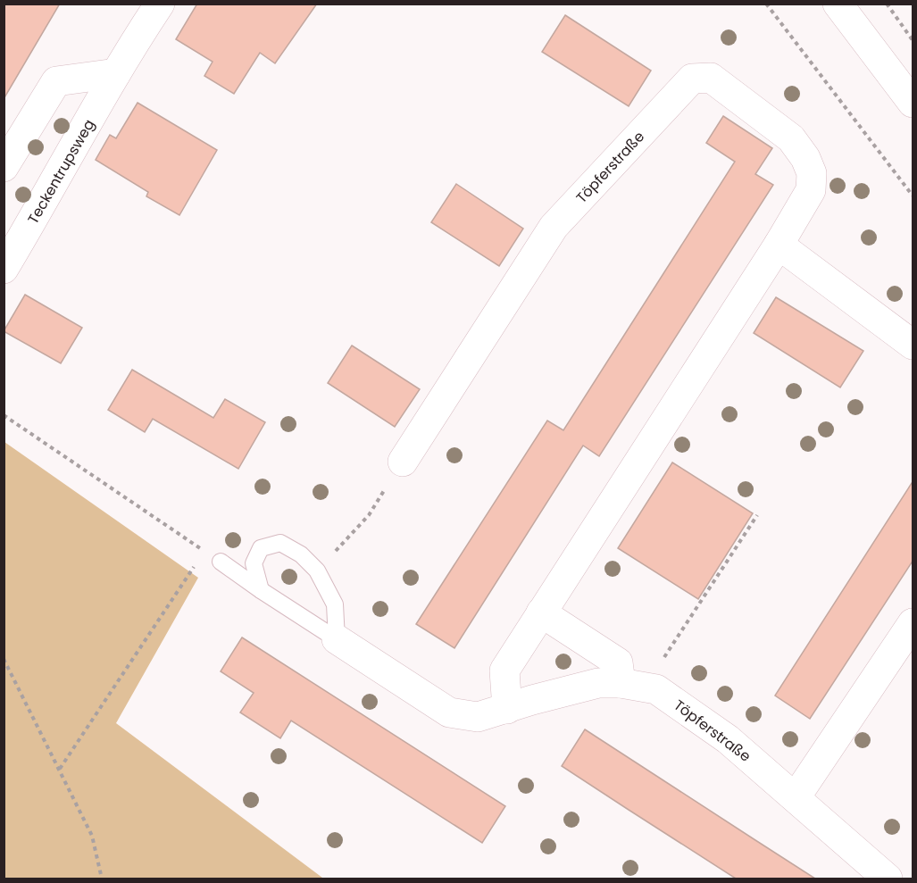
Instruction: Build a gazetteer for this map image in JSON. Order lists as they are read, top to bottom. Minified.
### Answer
{"streets":{"street":["Töpferstraße","Teckentrupsweg"]}}
